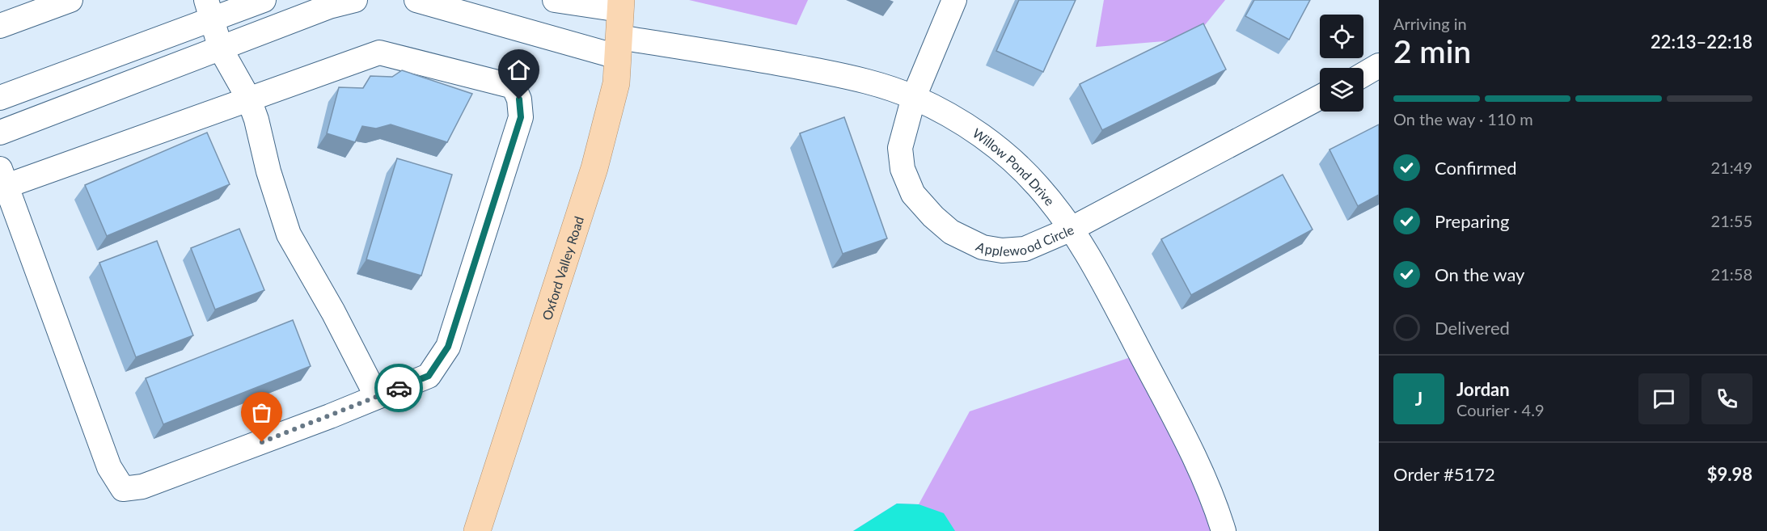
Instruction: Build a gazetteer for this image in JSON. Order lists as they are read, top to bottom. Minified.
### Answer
{"streets":{"main road":["Oxford Valley Road"],"street":["Willow Pond Drive","Applewood Circle"]},"crossings":[["Willow Pond Drive","Applewood Circle"],["Willow Pond Drive","Oxford Valley Road"]],"page":{"heading":["2 min","Arriving in","22:13–22:18"],"panel":["Jordan","Courier · 4.9","Order #5172","$9.98"],"bar":"On the way · 110 m","list":[["Confirmed","21:49"],["Preparing","21:55"],["On the way","21:58"],"Delivered"],"round":"J"}}
